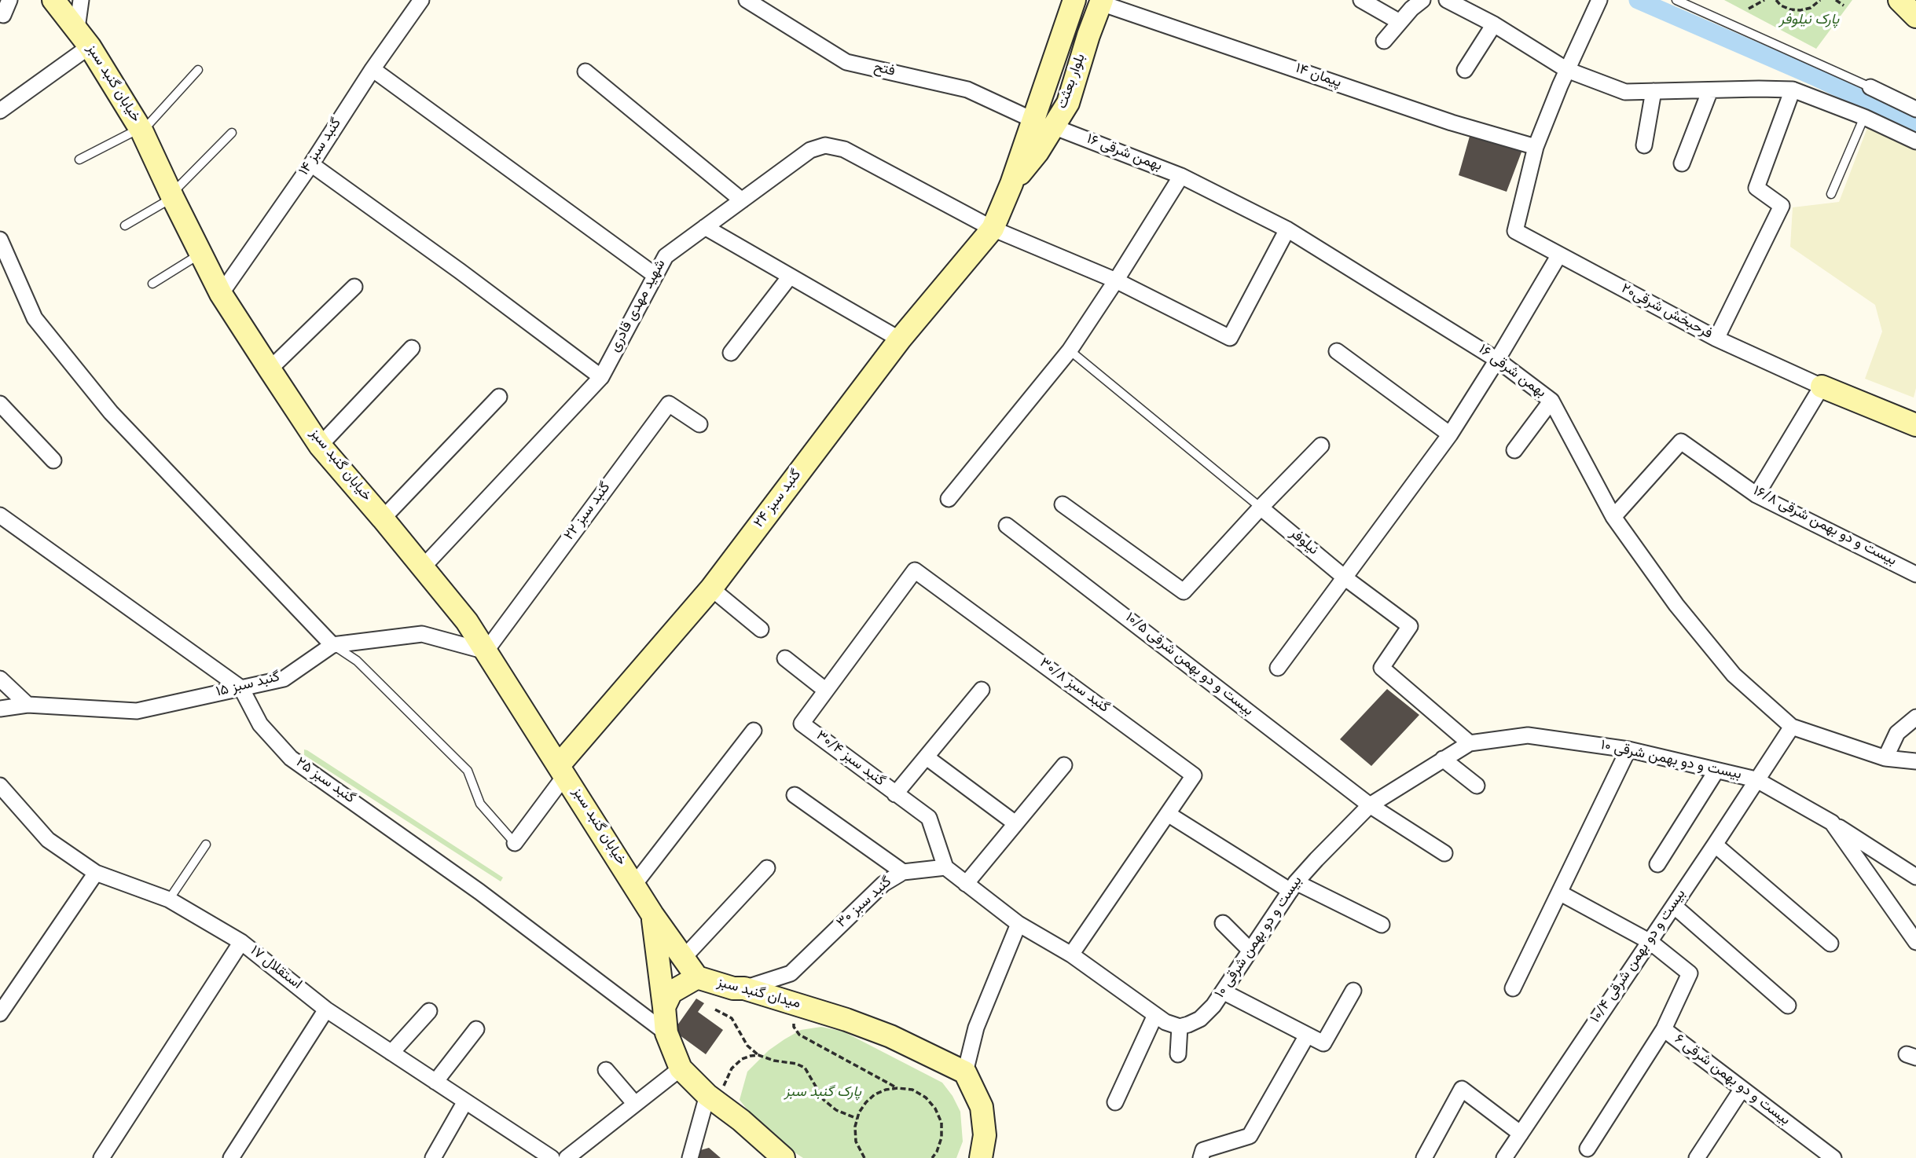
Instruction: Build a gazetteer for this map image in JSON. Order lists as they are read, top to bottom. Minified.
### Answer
{"streets":{"main road":["بلوار بعثت","خیابان گنبد سبز","فرحبخش شرقی۲۰","گنبد سبز ۲۴","میدان گنبد سبز"],"street":["فتح","پیمان ۱۴","گنبد سبز ۱۴","بهمن شرقی ۱۶","شهید مهدی قادری","گنبد سبز ۲۲","بیست و دو بهمن شرقی ۱۶/۸","نیلوفر","بیست و دو بهمن شرقی ۱۰/۵","گنبد سبز ۱۵","گنبد سبز ۳۰/۸","گنبد سبز ۳۰/۴","بیست و دو بهمن شرقی ۱۰","گنبد سبز ۲۵","گنبد سبز ۳۰","بیست و دو بهمن شرقی ۱۰/۴","استقلال ۱۷","بیست و دو بهمن شرقی ۶"]},"crossings":[["فتح","بلوار بعثت"],["پیمان ۱۴","بلوار بعثت"],["پیمان ۱۴","فرحبخش شرقی۲۰"],["بلوار بعثت","بهمن شرقی ۱۶"],["بلوار بعثت","شهید مهدی قادری"],["بلوار بعثت","گنبد سبز ۲۴"],["خیابان گنبد سبز","گنبد سبز ۱۴"],["خیابان گنبد سبز","شهید مهدی قادری"],["خیابان گنبد سبز","گنبد سبز ۲۴"],["خیابان گنبد سبز","گنبد سبز ۲۲"],["خیابان گنبد سبز","گنبد سبز ۱۵"],["خیابان گنبد سبز","میدان گنبد سبز"],["بهمن شرقی ۱۶","شهید مهدی قادری"],["بهمن شرقی ۱۶","بیست و دو بهمن شرقی ۱۶/۸"],["شهید مهدی قادری","گنبد سبز ۲۴"],["گنبد سبز ۲۲","گنبد سبز ۱۵"],["نیلوفر","بیست و دو بهمن شرقی ۱۰"],["بیست و دو بهمن شرقی ۱۰/۵","بیست و دو بهمن شرقی ۱۰"],["گنبد سبز ۱۵","گنبد سبز ۲۵"],["گنبد سبز ۳۰/۸","گنبد سبز ۳۰/۴"],["گنبد سبز ۳۰/۴","گنبد سبز ۳۰"],["بیست و دو بهمن شرقی ۱۰","بیست و دو بهمن شرقی ۱۰/۴"],["گنبد سبز ۳۰","میدان گنبد سبز"]],"parks":["پارک نیلوفر","پارک گنبد سبز"]}
